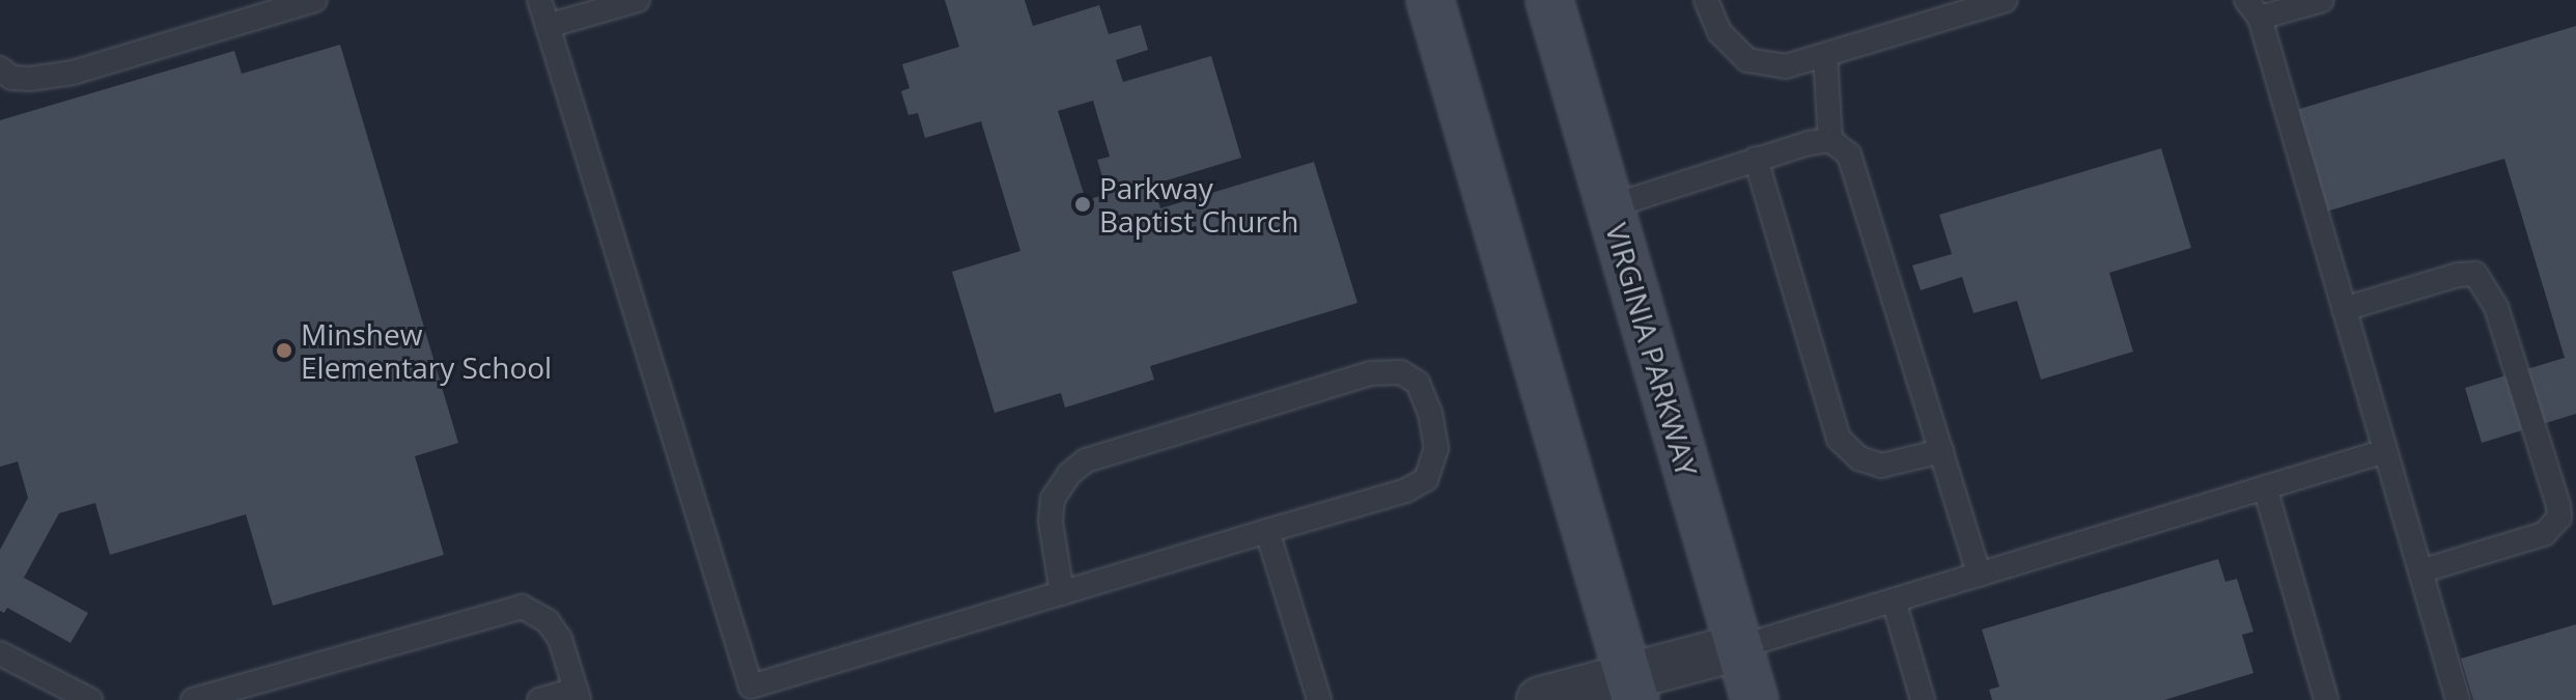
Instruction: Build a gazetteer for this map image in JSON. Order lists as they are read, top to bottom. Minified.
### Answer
{"streets":{"main road":["VIRGINIA PARKWAY"]},"places":["Parkway Baptist Church","Minshew Elementary School"]}
